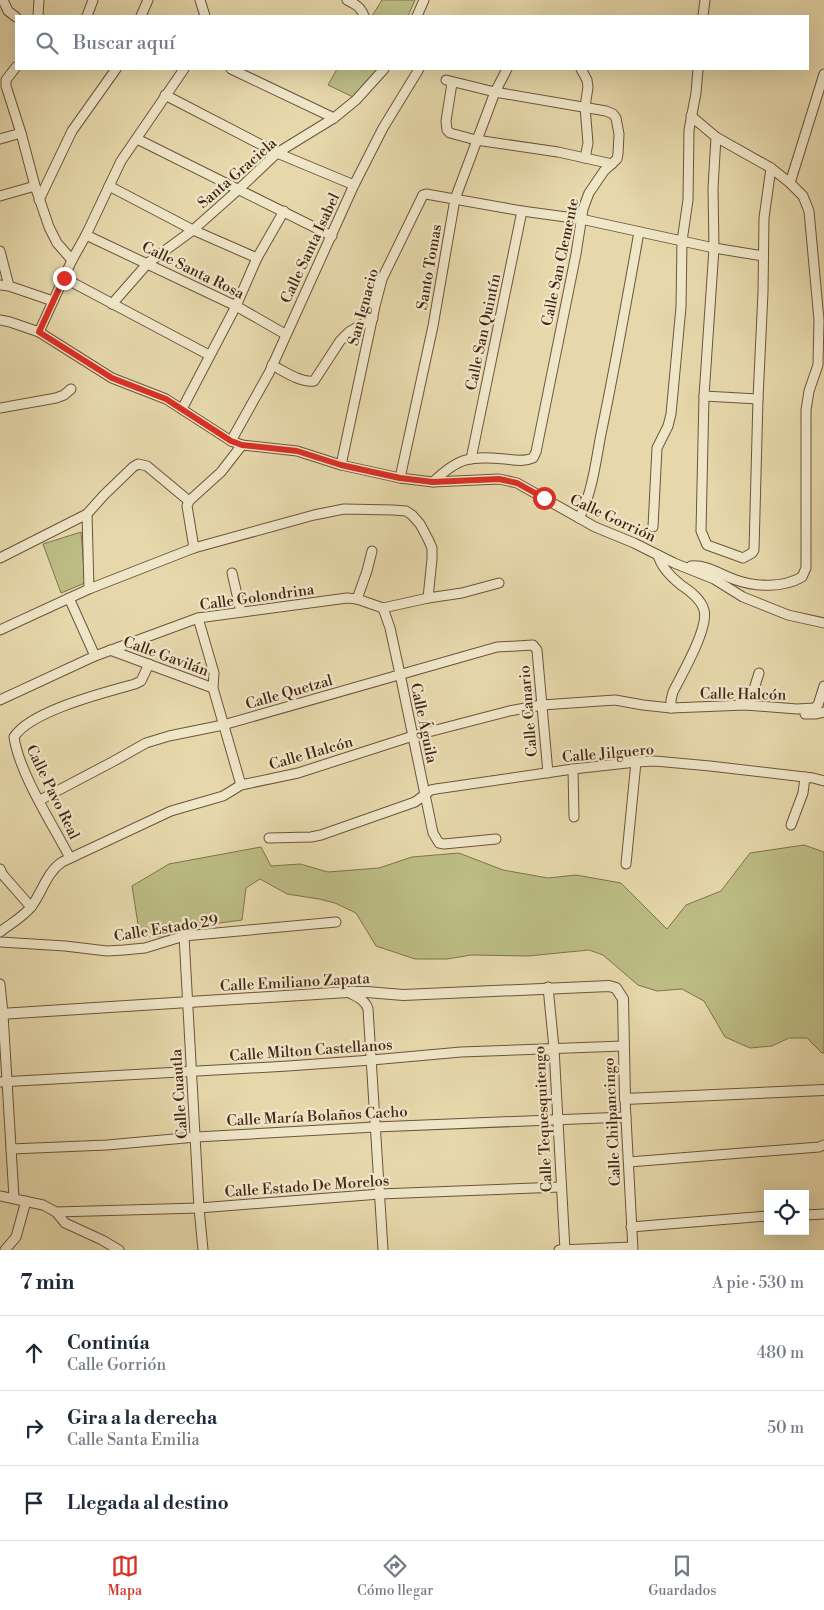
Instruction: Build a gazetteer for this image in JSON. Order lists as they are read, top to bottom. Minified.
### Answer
{"streets":{"street":["Santa Graciela","Calle Santa Isabel","Calle San Clemente","Santo Tomas","Calle Santa Rosa","San Ignacio","Calle San Quintín","Calle Gorrión","Calle Golondrina","Calle Gavilán","Calle Quetzal","Calle Halcón","Calle Canario","Calle Águila","Calle Jilguero","Calle Pavo Real","Calle Estado 29","Calle Emiliano Zapata","Calle Milton Castellanos","Calle Cuautla","Calle María Bolaños Cacho","Calle Tequesquitengo","Calle Chilpancingo","Calle Estado De Morelos"]},"crossings":[["Santa Graciela","Calle Santa Rosa"],["Calle Santa Isabel","Calle Santa Rosa"],["Calle Santa Isabel","Calle Gorrión"],["Calle San Clemente","Santo Tomas"],["Calle San Clemente","San Ignacio"],["Calle San Clemente","Calle San Quintín"],["Calle San Clemente","Calle Gorrión"],["Santo Tomas","San Ignacio"],["Santo Tomas","Calle Gorrión"],["San Ignacio","Calle San Quintín"],["San Ignacio","Calle Gorrión"],["Calle Gorrión","Calle Halcón"],["Calle Golondrina","Calle Gavilán"],["Calle Golondrina","Calle Águila"],["Calle Gavilán","Calle Pavo Real"],["Calle Quetzal","Calle Canario"],["Calle Quetzal","Calle Águila"],["Calle Quetzal","Calle Pavo Real"],["Calle Halcón","Calle Canario"],["Calle Halcón","Calle Águila"],["Calle Halcón","Calle Pavo Real"],["Calle Canario","Calle Jilguero"],["Calle Águila","Calle Jilguero"],["Calle Estado 29","Calle Cuautla"],["Calle Emiliano Zapata","Calle Cuautla"],["Calle Emiliano Zapata","Calle Tequesquitengo"],["Calle Emiliano Zapata","Calle Chilpancingo"],["Calle Milton Castellanos","Calle Cuautla"],["Calle Milton Castellanos","Calle Tequesquitengo"],["Calle Milton Castellanos","Calle Chilpancingo"],["Calle Cuautla","Calle María Bolaños Cacho"],["Calle Cuautla","Calle Estado De Morelos"],["Calle María Bolaños Cacho","Calle Tequesquitengo"],["Calle María Bolaños Cacho","Calle Chilpancingo"],["Calle Tequesquitengo","Calle Estado De Morelos"]],"page":{"search":"Buscar aquí","heading":["7 min","A pie · 530 m"],"list":[["Continúa","Calle Gorrión","480 m"],["Gira a la derecha","Calle Santa Emilia","50 m"],"Llegada al destino"],"nav":["Mapa","Cómo llegar","Guardados"]}}
